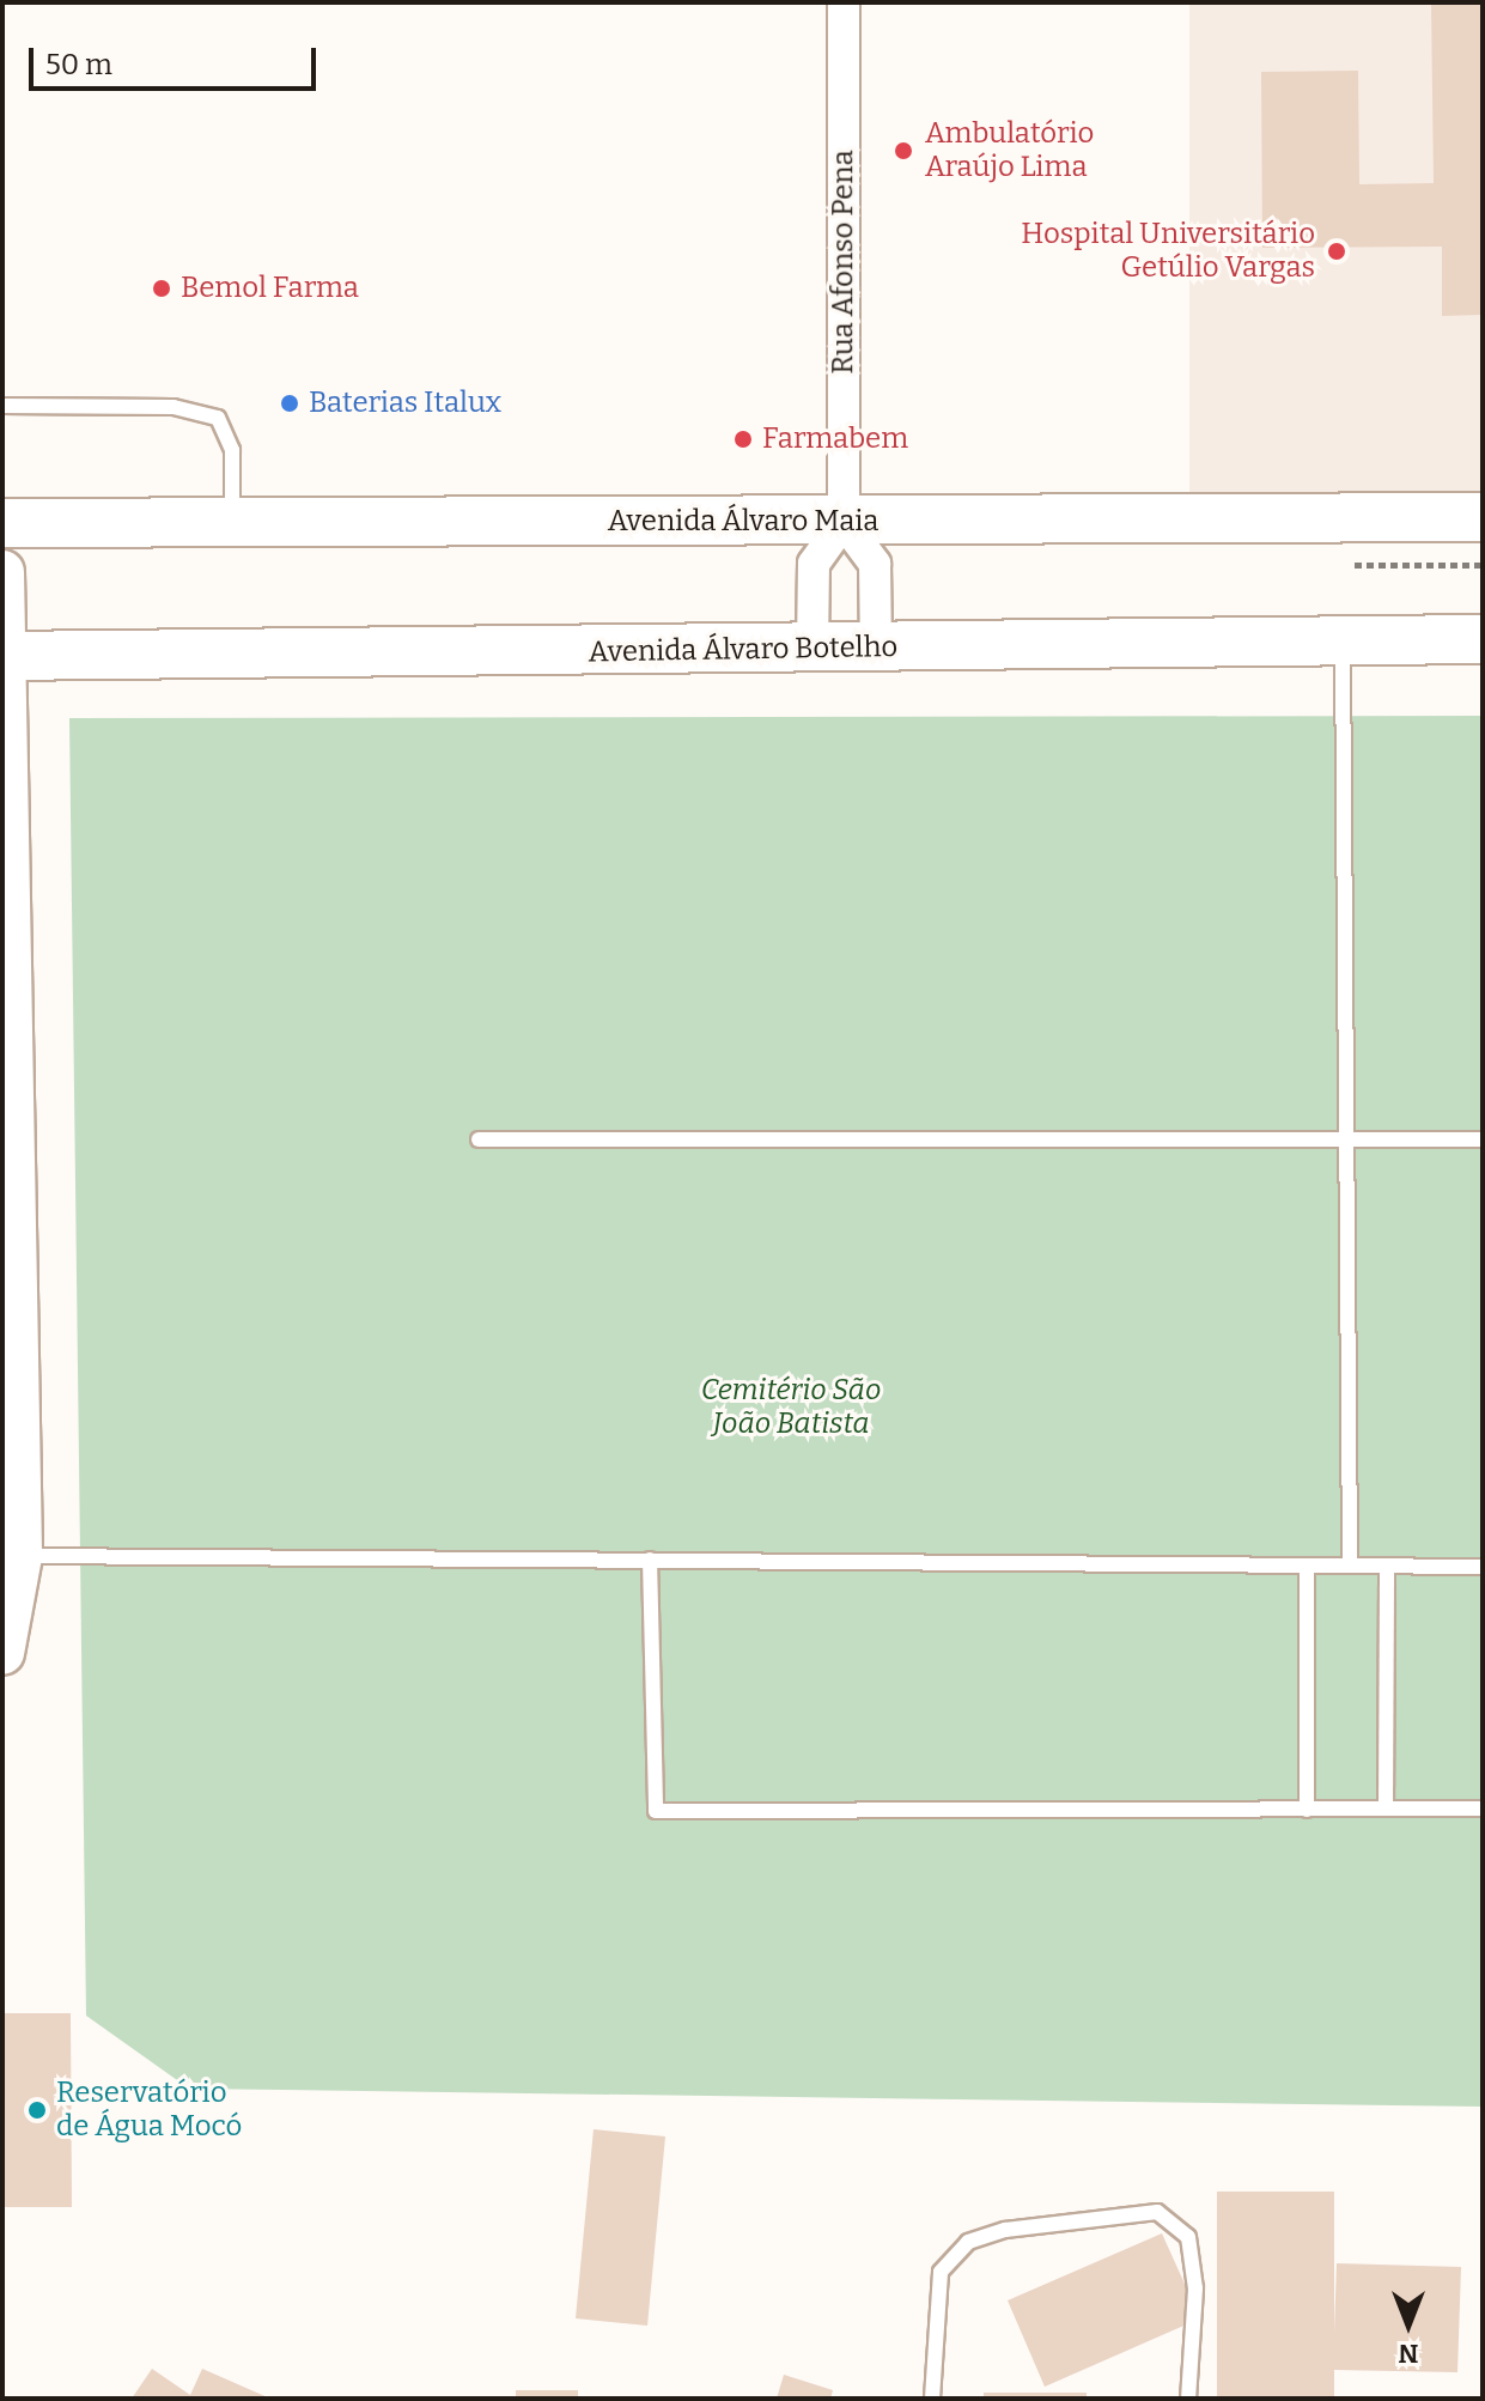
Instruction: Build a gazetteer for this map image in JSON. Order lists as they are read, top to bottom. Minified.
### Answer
{"streets":{"main road":["Avenida Álvaro Maia","Avenida Álvaro Botelho"],"street":["Rua Afonso Pena"]},"crossings":[["Rua Afonso Pena","Avenida Álvaro Maia"]],"parks":["Cemitério São João Batista"],"places":["Ambulatório Araújo Lima","Hospital Universitário Getúlio Vargas","Bemol Farma","Baterias Italux","Farmabem","Reservatório de Água Mocó"],"scale_bar":"50 m","north":"bottom"}
